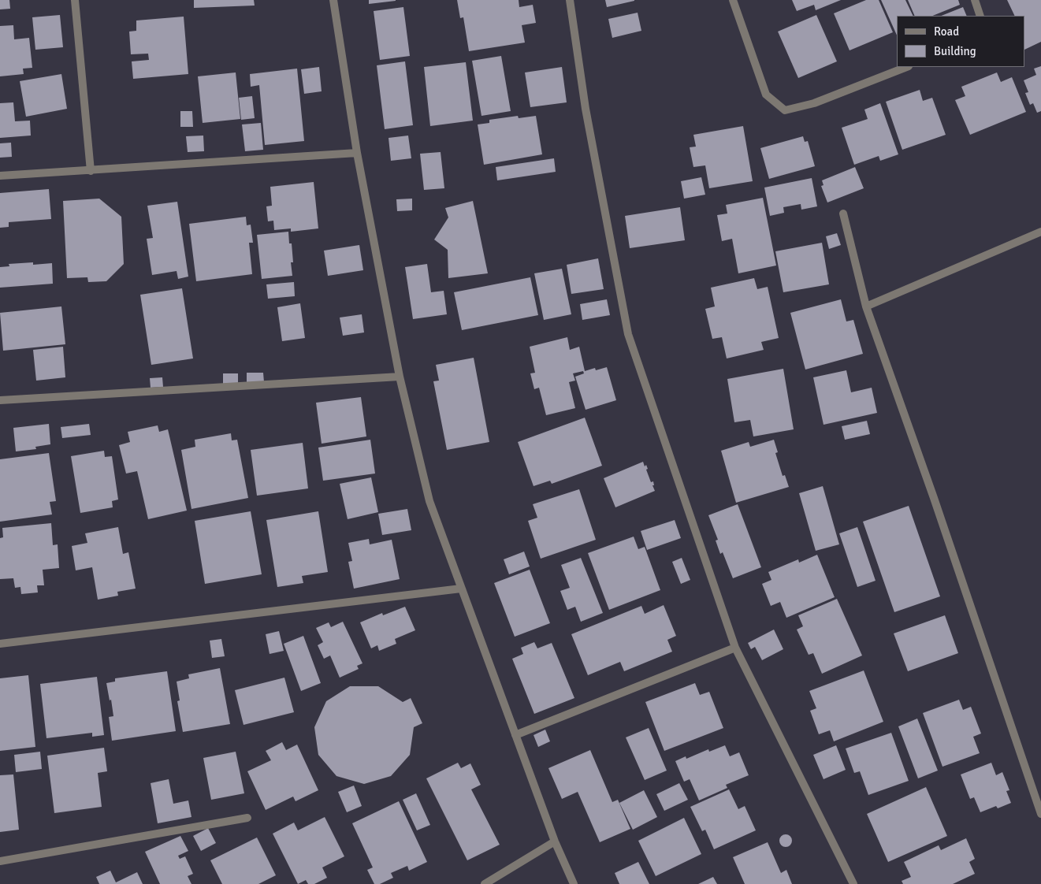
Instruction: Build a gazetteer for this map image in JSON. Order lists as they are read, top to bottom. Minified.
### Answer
{"legend":["Road","Building"]}
